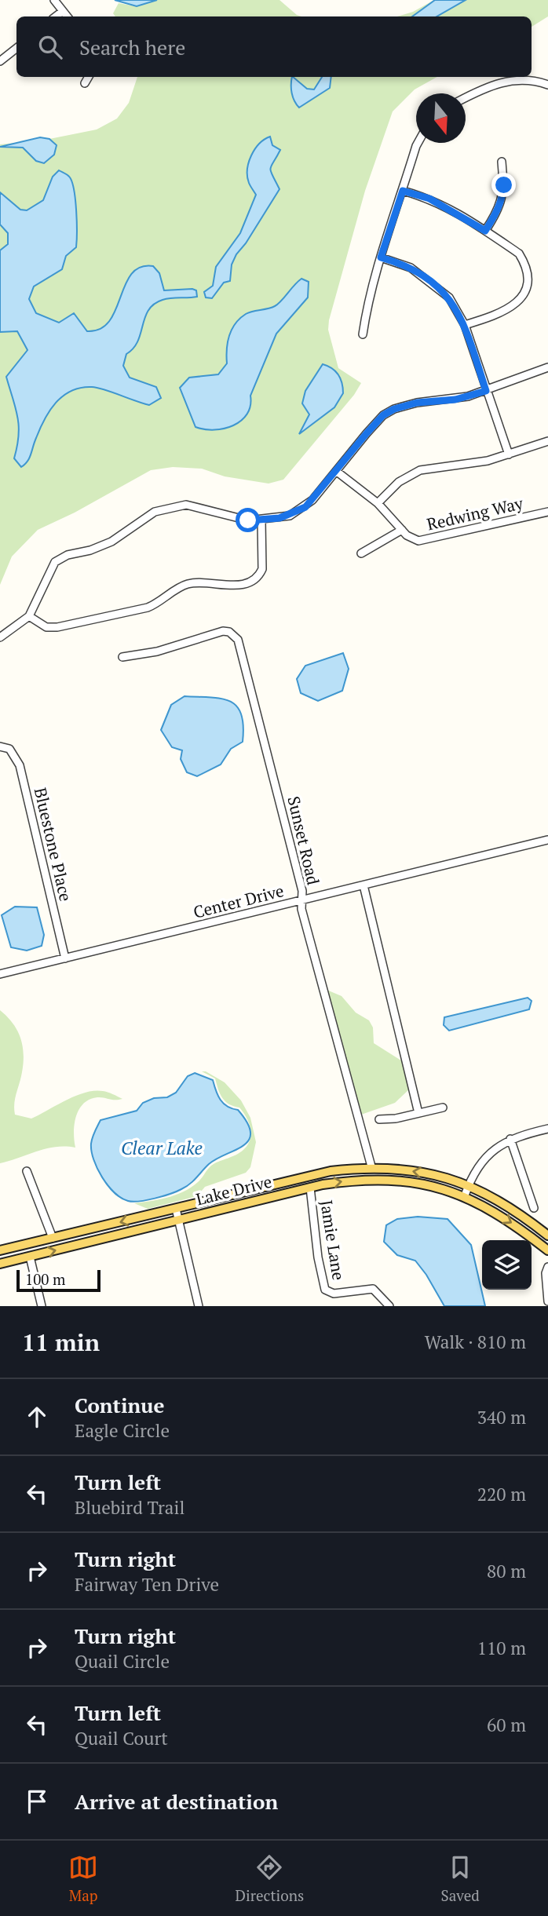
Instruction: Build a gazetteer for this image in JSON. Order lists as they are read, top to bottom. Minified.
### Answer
{"streets":{"main road":["Lake Drive"],"street":["Redwing Way","Sunset Road","Bluestone Place","Center Drive","Jamie Lane"]},"crossings":[["Sunset Road","Center Drive"],["Sunset Road","Lake Drive"],["Bluestone Place","Center Drive"],["Lake Drive","Jamie Lane"]],"water":["Clear Lake"],"scale_bar":"100 m","north":"bottom","page":{"search":"Search here","scale":"100 m","heading":["11 min","Walk · 810 m"],"list":[["Continue","Eagle Circle","340 m"],["Turn left","Bluebird Trail","220 m"],["Turn right","Fairway Ten Drive","80 m"],["Turn right","Quail Circle","110 m"],["Turn left","Quail Court","60 m"],"Arrive at destination"],"nav":["Map","Directions","Saved"]}}
